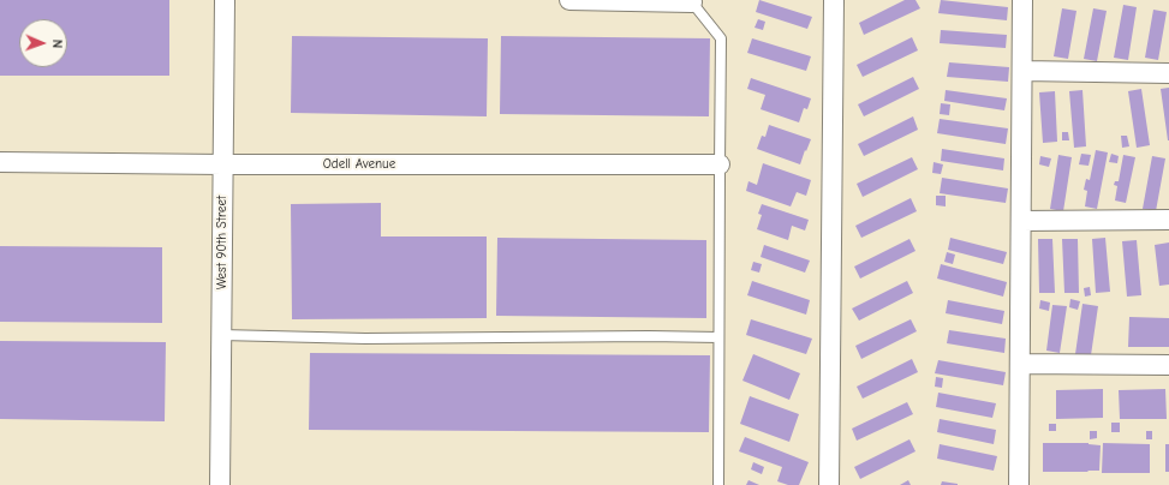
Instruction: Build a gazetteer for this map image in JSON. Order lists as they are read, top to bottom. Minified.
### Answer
{"streets":{"street":["Odell Avenue","West 90th Street"]},"crossings":[["Odell Avenue","West 90th Street"]],"north":"right"}
